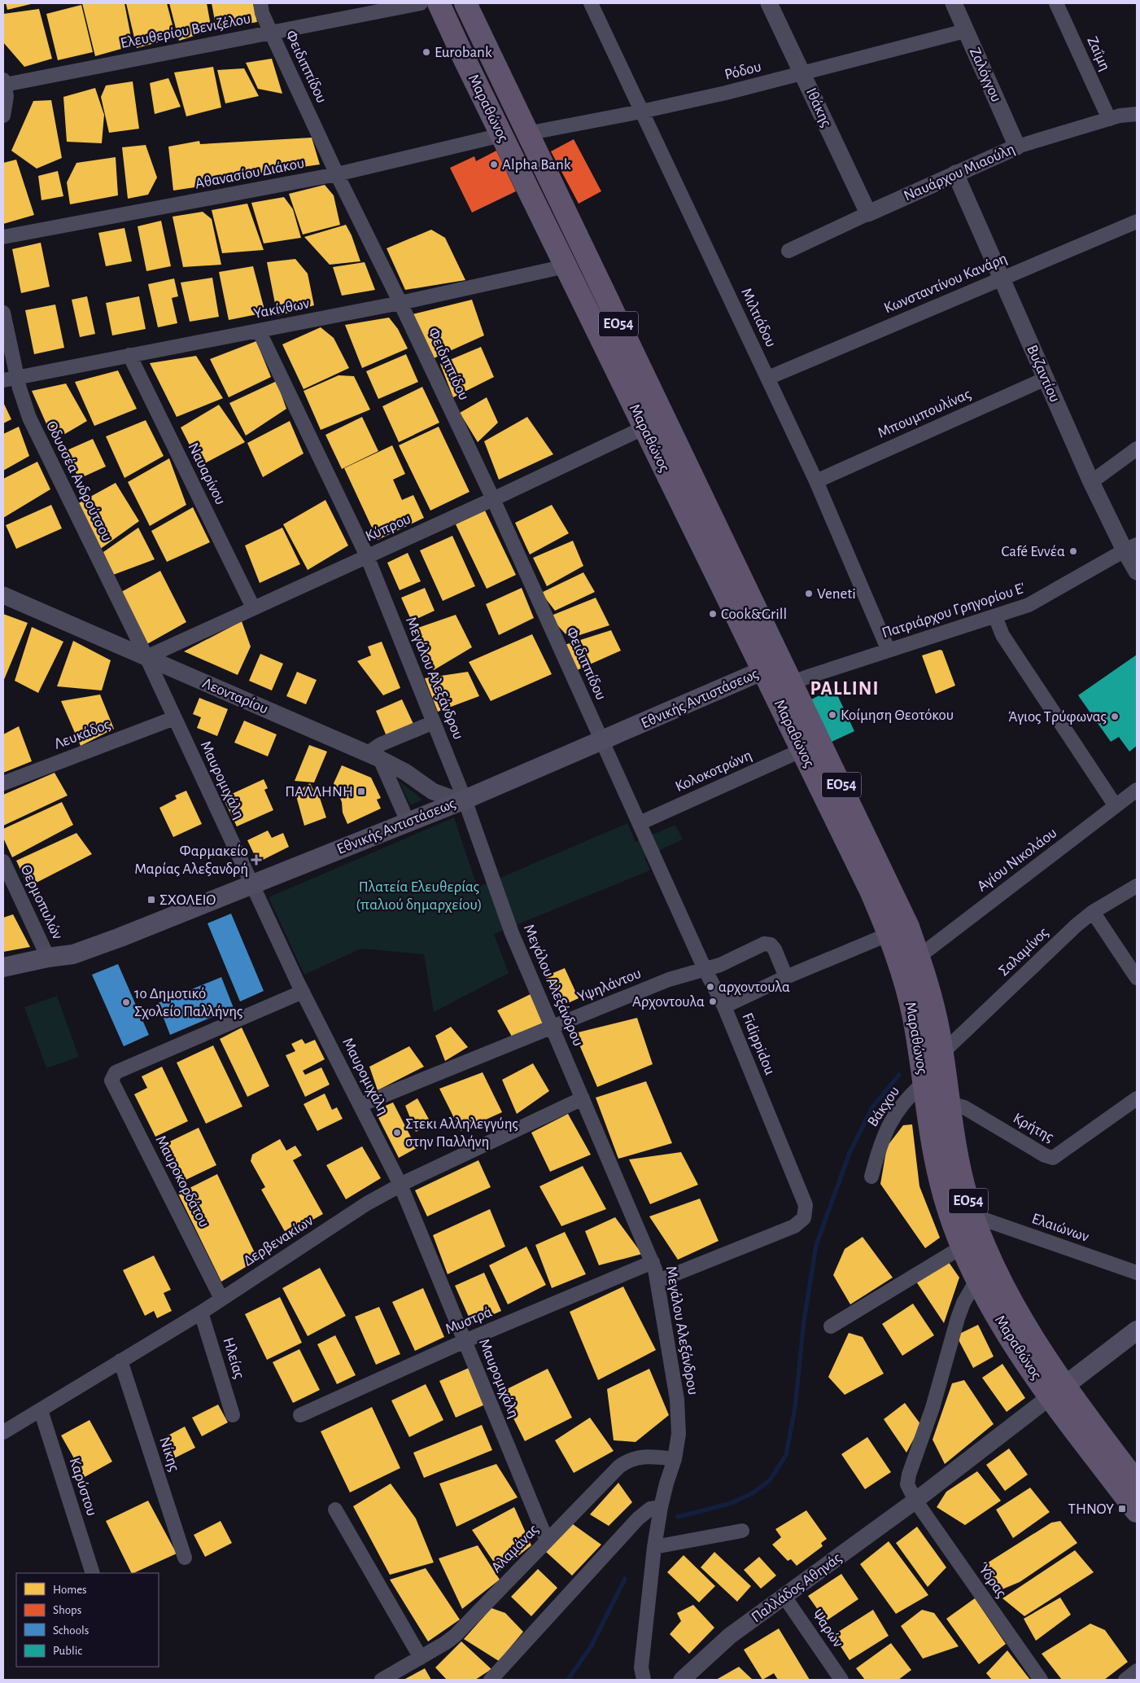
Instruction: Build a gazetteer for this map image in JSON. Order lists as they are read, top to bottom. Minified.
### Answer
{"streets":{"main road":["Μαραθώνος","ΕΟ54","Εθνικής Αντιστάσεως"],"street":["Ελευθερίου Βενιζέλου","Ζαΐμη","Φειδιππίδου","Ρόδου","Ζαλόγγου","Ιθάκης","Ναυάρχου Μιαούλη","Αθανασίου Διάκου","Κωνσταντίνου Κανάρη","Υακίνθων","Μιλτιάδου","Βυζαντίου","Μπουμπουλίνας","Ναυαρίνου","Οδυσσέα Ανδρούτσου","Κύπρου","Πατριάρχου Γρηγορίου Ε'","Μεγάλου Αλεξάνδρου","Λεονταρίου","Λευκάδος","Κολοκοτρώνη","Μαυρομιχάλη","Αγίου Νικολάου","Θερμοπυλών","Σαλαμίνος","Υψηλάντου","Fidippidou","Βάκχου","Κρήτης","Μαυροκορδάτου","Ελαιώνων","Δερβενακίων","Μυστρά","Ηλείας","Νίκης","Καρύστου","Αλαμάνας","Ύδρας","Παλλάδος Αθηνάς","Ψαρών"]},"crossings":[["Ελευθερίου Βενιζέλου","Φειδιππίδου"],["Ζαΐμη","Ναυάρχου Μιαούλη"],["Φειδιππίδου","Αθανασίου Διάκου"],["Φειδιππίδου","Υακίνθων"],["Φειδιππίδου","Κύπρου"],["Φειδιππίδου","Εθνικής Αντιστάσεως"],["Φειδιππίδου","Fidippidou"],["Ρόδου","Ζαλόγγου"],["Ρόδου","Ιθάκης"],["Ρόδου","Μαραθώνος"],["Ρόδου","Μιλτιάδου"],["Ζαλόγγου","Ναυάρχου Μιαούλη"],["Ιθάκης","Ναυάρχου Μιαούλη"],["Μαραθώνος","Αθανασίου Διάκου"],["Μαραθώνος","Υακίνθων"],["Μαραθώνος","Κύπρου"],["Μαραθώνος","Πατριάρχου Γρηγορίου Ε'"],["Μαραθώνος","Εθνικής Αντιστάσεως"],["Μαραθώνος","Κολοκοτρώνη"],["Μαραθώνος","Αγίου Νικολάου"],["Μαραθώνος","Σαλαμίνος"],["Μαραθώνος","Βάκχου"],["Μαραθώνος","Κρήτης"],["Μαραθώνος","Ελαιώνων"],["Μαραθώνος","Παλλάδος Αθηνάς"],["Ναυάρχου Μιαούλη","Βυζαντίου"],["Κωνσταντίνου Κανάρη","Μιλτιάδου"],["Κωνσταντίνου Κανάρη","Βυζαντίου"],["Υακίνθων","Ναυαρίνου"],["Υακίνθων","Οδυσσέα Ανδρούτσου"],["Υακίνθων","Μεγάλου Αλεξάνδρου"],["Μιλτιάδου","Μπουμπουλίνας"],["Μιλτιάδου","Πατριάρχου Γρηγορίου Ε'"],["Βυζαντίου","Μπουμπουλίνας"],["Βυζαντίου","Πατριάρχου Γρηγορίου Ε'"],["Ναυαρίνου","Κύπρου"],["Οδυσσέα Ανδρούτσου","Κύπρου"],["Οδυσσέα Ανδρούτσου","Λεονταρίου"],["Οδυσσέα Ανδρούτσου","Μαυρομιχάλη"],["Κύπρου","Μεγάλου Αλεξάνδρου"],["Κύπρου","Λεονταρίου"],["Κύπρου","Μαυρομιχάλη"],["Μεγάλου Αλεξάνδρου","Λεονταρίου"],["Μεγάλου Αλεξάνδρου","Εθνικής Αντιστάσεως"],["Μεγάλου Αλεξάνδρου","Υψηλάντου"],["Μεγάλου Αλεξάνδρου","Fidippidou"],["Μεγάλου Αλεξάνδρου","Δερβενακίων"],["Μεγάλου Αλεξάνδρου","Μυστρά"],["Μεγάλου Αλεξάνδρου","Αλαμάνας"],["Λεονταρίου","Εθνικής Αντιστάσεως"],["Λεονταρίου","Μαυρομιχάλη"],["Εθνικής Αντιστάσεως","Μαυρομιχάλη"],["Εθνικής Αντιστάσεως","Θερμοπυλών"],["Εθνικής Αντιστάσεως","Fidippidou"],["Λευκάδος","Μαυρομιχάλη"],["Κολοκοτρώνη","Fidippidou"],["Μαυρομιχάλη","Υψηλάντου"],["Μαυρομιχάλη","Μαυροκορδάτου"],["Μαυρομιχάλη","Δερβενακίων"],["Μαυρομιχάλη","Μυστρά"],["Μαυρομιχάλη","Αλαμάνας"],["Υψηλάντου","Fidippidou"],["Μαυροκορδάτου","Δερβενακίων"],["Δερβενακίων","Ηλείας"],["Δερβενακίων","Νίκης"],["Δερβενακίων","Καρύστου"],["Ύδρας","Παλλάδος Αθηνάς"],["Παλλάδος Αθηνάς","Ψαρών"]],"districts":["PALLINI"],"parks":["Πλατεία Ελευθερίας (παλιού δημαρχείου)"],"places":{"other":["Eurobank","Alpha Bank","Café Εννέα","Veneti","Cook&Grill","Κοίμηση Θεοτόκου","Άγιος Τρύφωνας","αρχοντουλα","Αρχοντουλα","1ο Δημοτικό Σχολείο Παλλήνης","Στεκι Αλληλεγγύης στην Παλλήνη"],"transit":["ΠΑΛΛΗΝΗ","ΣΧΟΛΕΙΟ","ΤΗΝΟΥ"],"health":["Φαρμακείο Μαρίας Αλεξανδρή"]},"legend":["Homes","Shops","Schools","Public"]}
